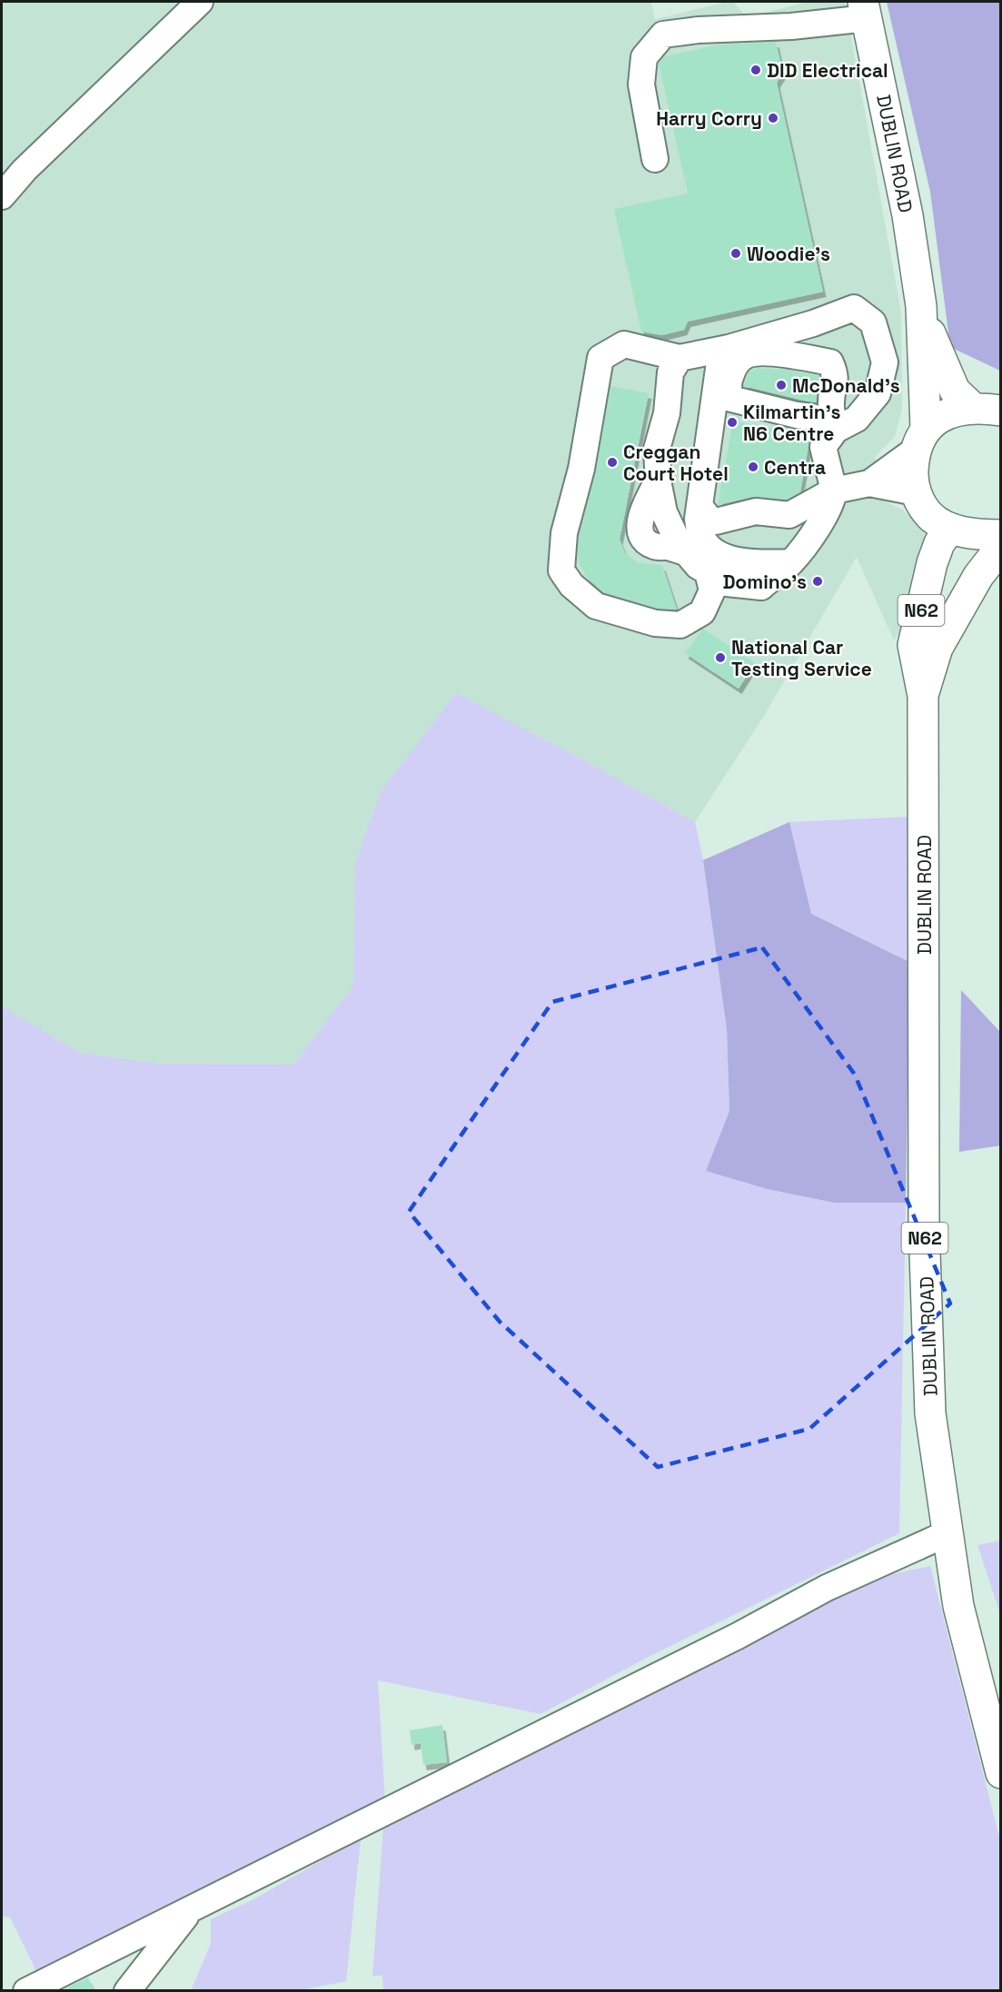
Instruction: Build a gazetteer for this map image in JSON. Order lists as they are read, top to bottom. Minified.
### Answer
{"streets":{"main road":["DUBLIN ROAD","N62"]},"places":["DID Electrical","Harry Corry","Woodie's","McDonald's","Kilmartin's N6 Centre","Creggan Court Hotel","Centra","Domino's","National Car Testing Service"]}
